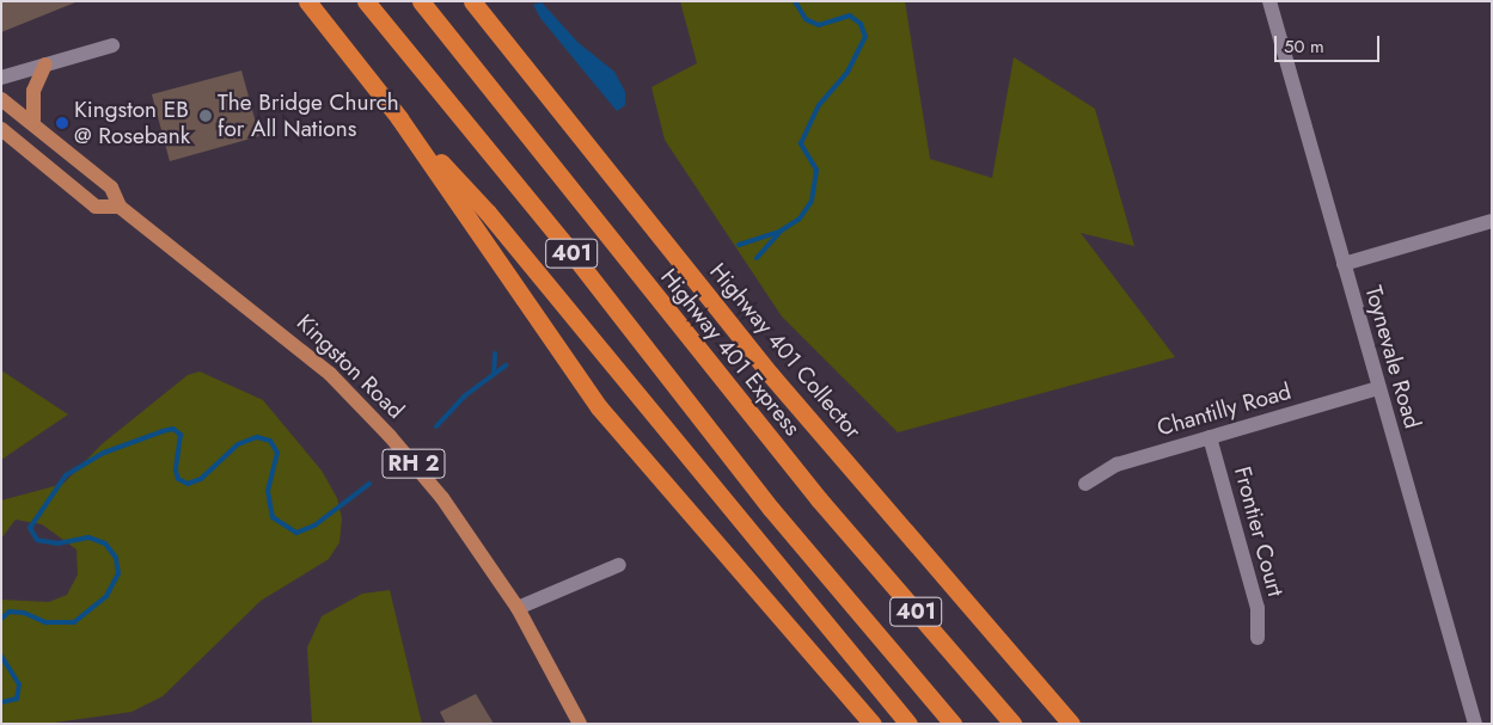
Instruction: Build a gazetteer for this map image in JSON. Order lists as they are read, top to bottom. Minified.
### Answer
{"streets":{"highway":["401","Highway 401 Collector","Highway 401 Express"],"main road":["Kingston Road","RH 2"],"street":["Toynevale Road","Chantilly Road","Frontier Court"]},"crossings":[["Toynevale Road","Chantilly Road"],["Chantilly Road","Frontier Court"]],"places":["The Bridge Church for All Nations","Kingston EB @ Rosebank"],"scale_bar":"50 m"}
